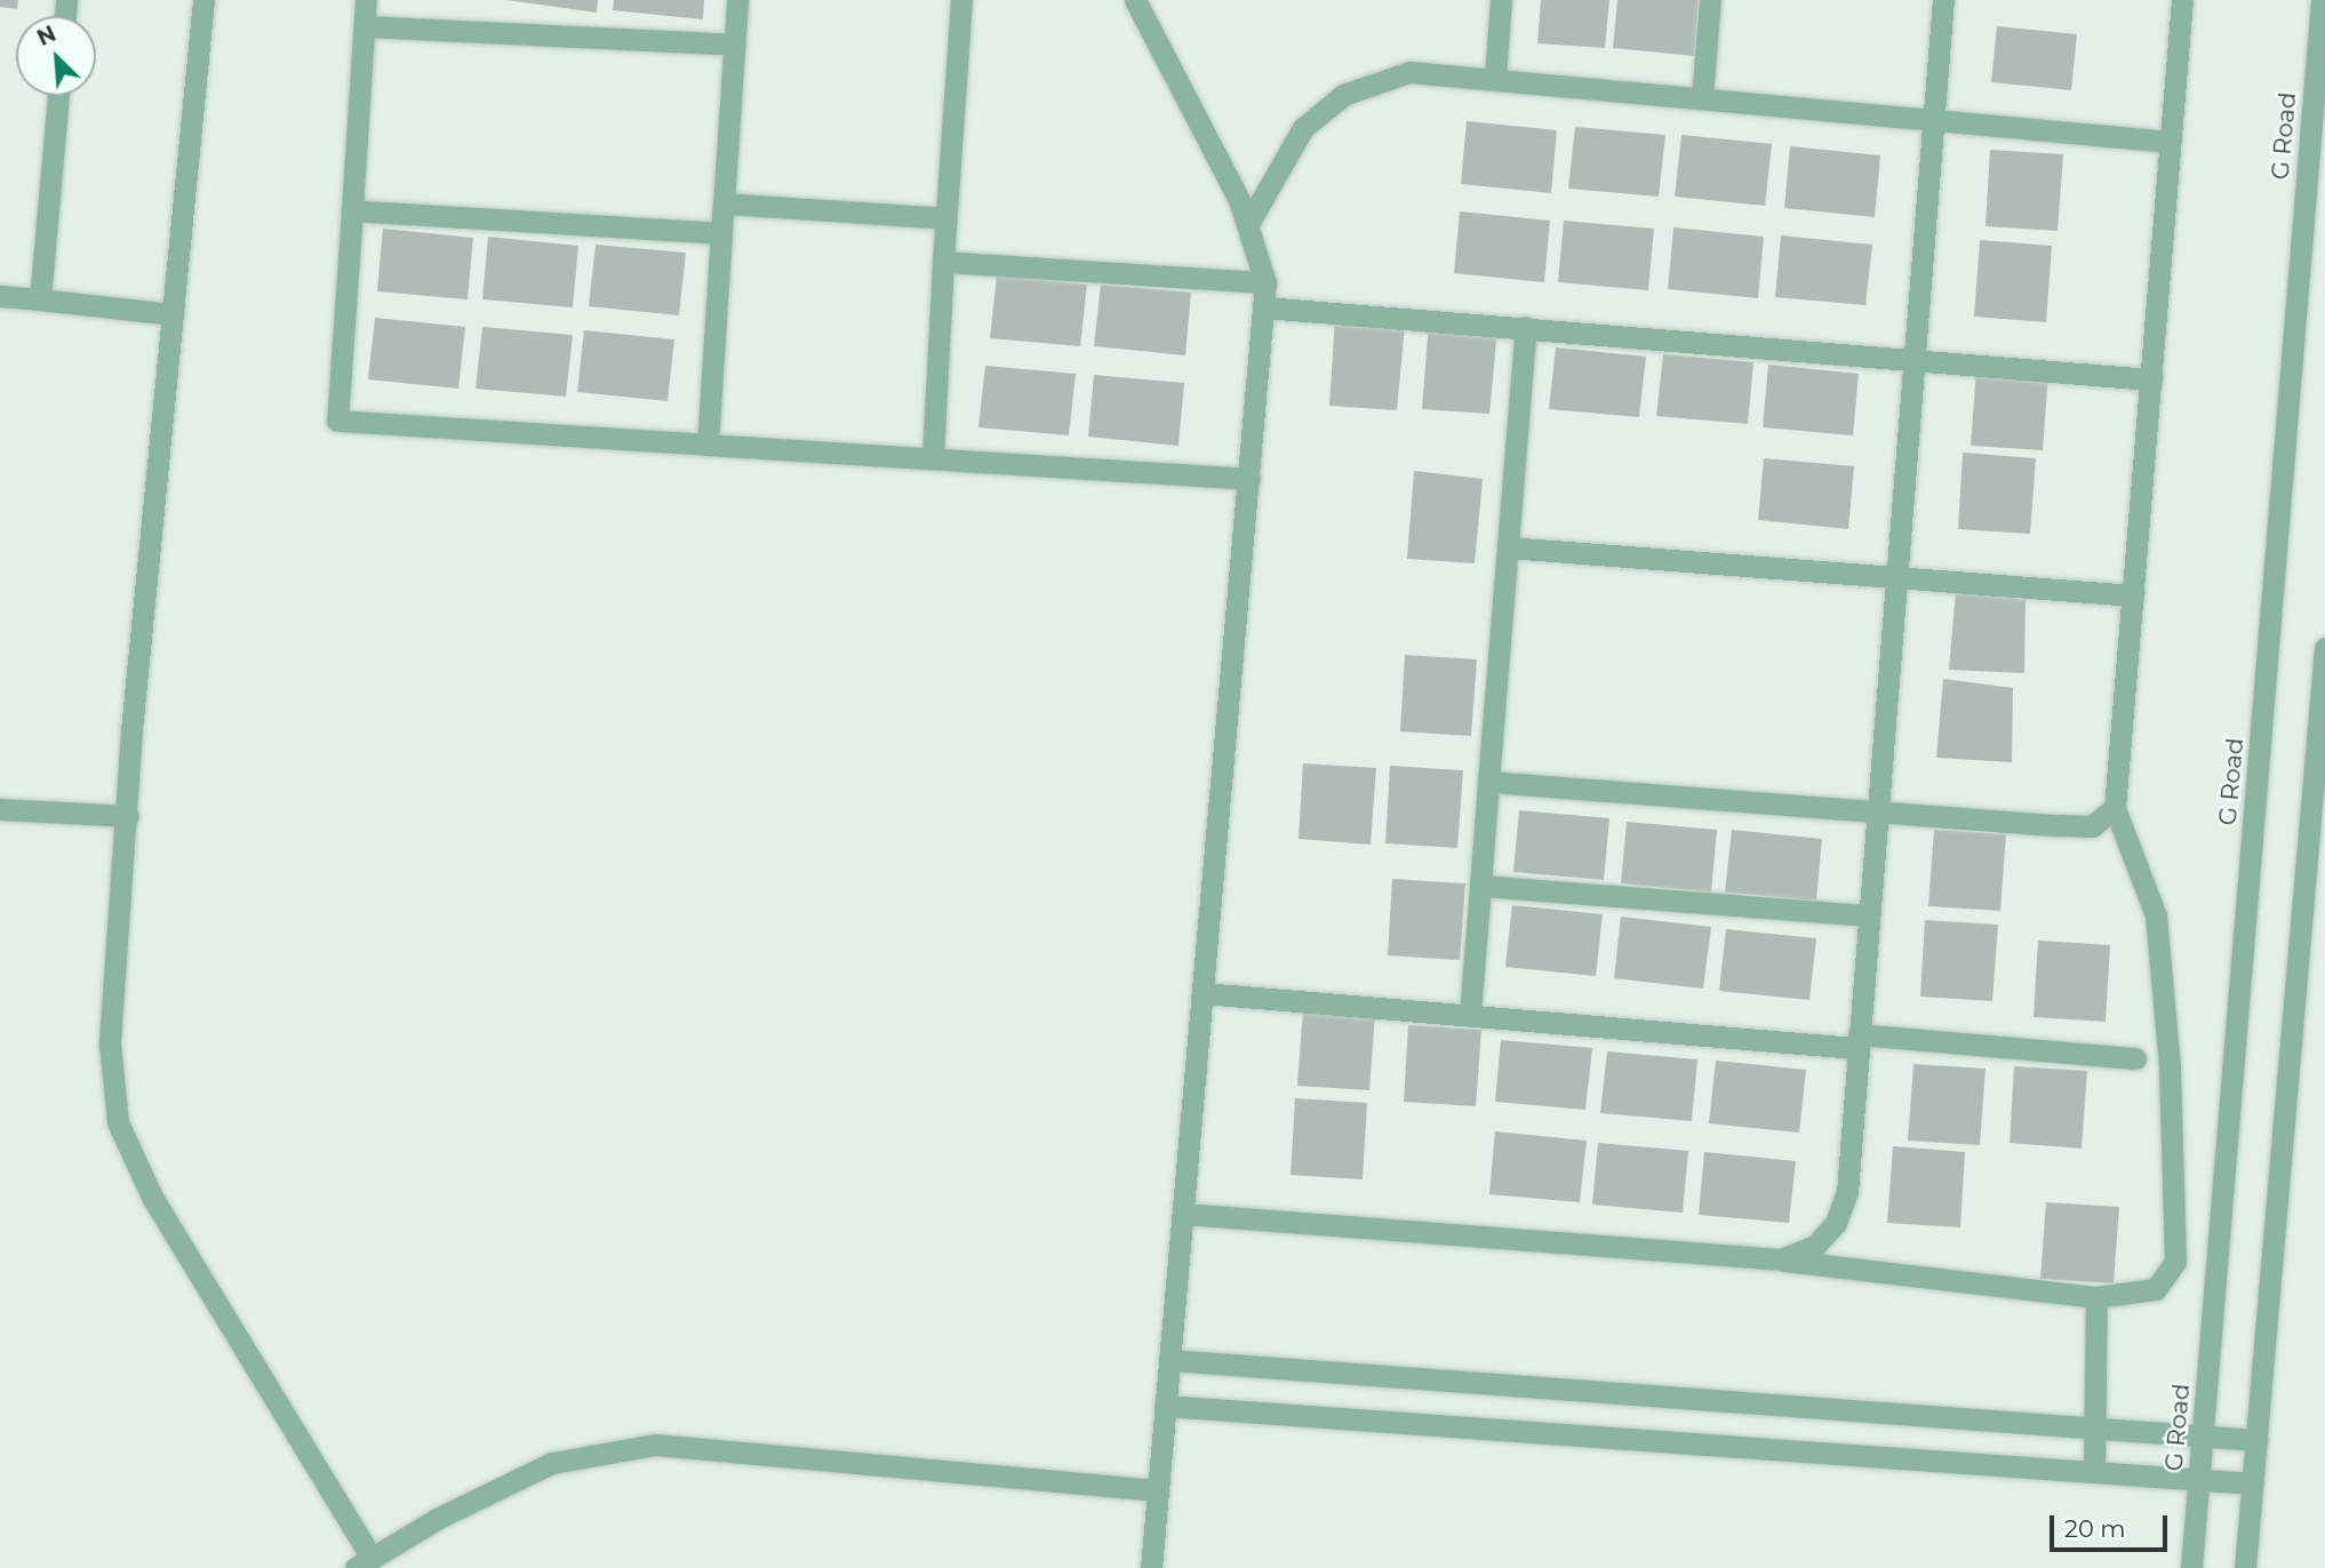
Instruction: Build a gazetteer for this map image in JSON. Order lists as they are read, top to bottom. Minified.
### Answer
{"streets":{"street":["G Road"]},"scale_bar":"20 m","north":"top left"}
